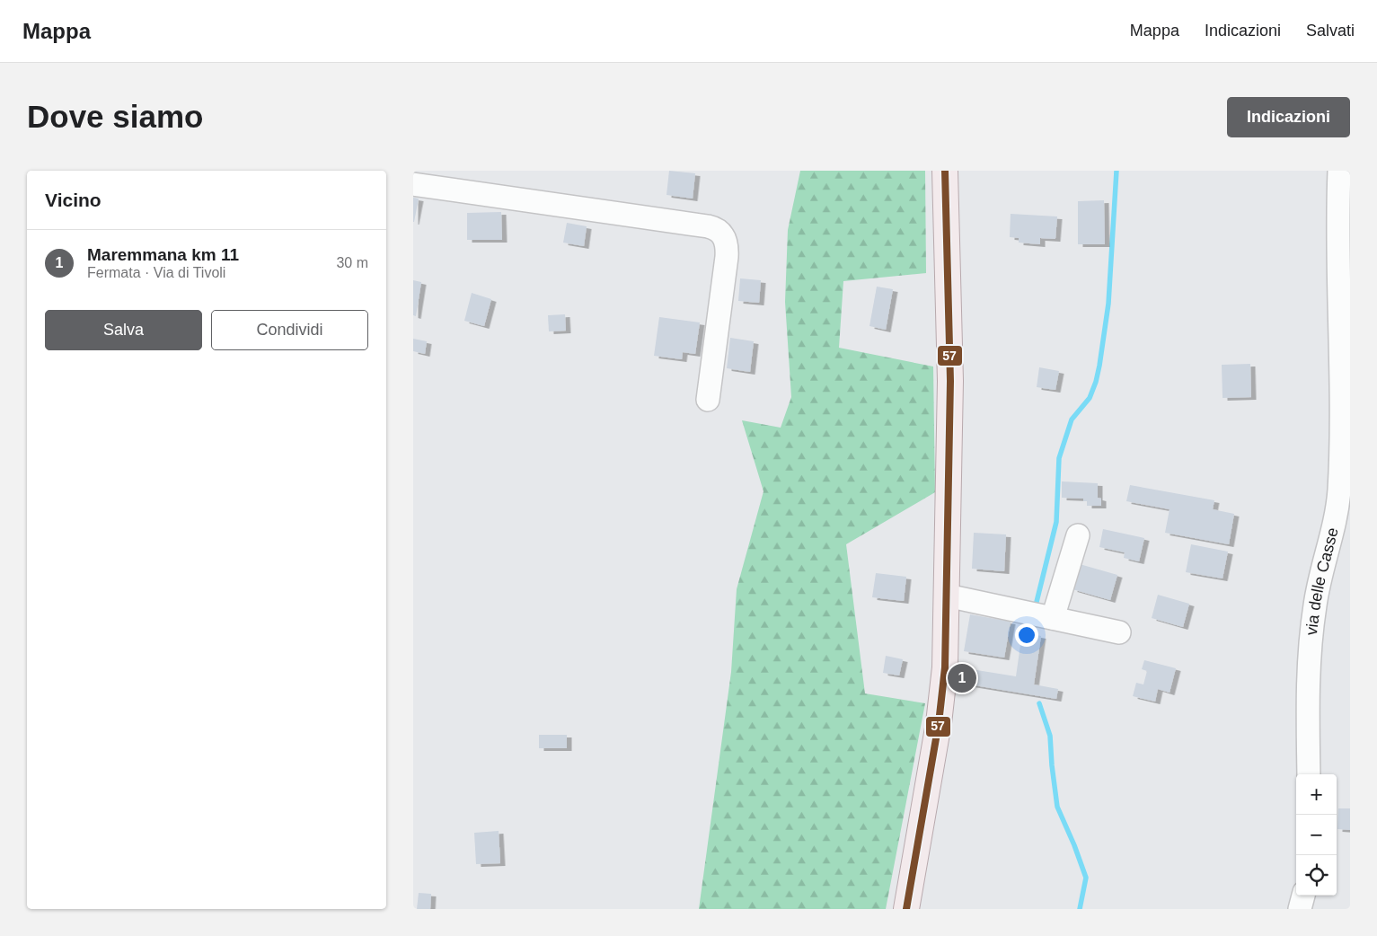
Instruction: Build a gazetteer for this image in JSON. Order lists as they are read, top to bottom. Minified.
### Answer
{"streets":{"street":["via delle Casse"]},"lines":["transit line 57"],"page":{"header":"Mappa","nav":["Mappa","Indicazioni","Salvati"],"buttons":["Indicazioni",["Salva","Condividi"]],"title":"Dove siamo","heading":"Vicino","list":[{"mark":"1","name":"Maremmana km 11","note":"Fermata · Via di Tivoli","value":"30 m"}],"pins":"1","map_buttons":["+","−"]}}
